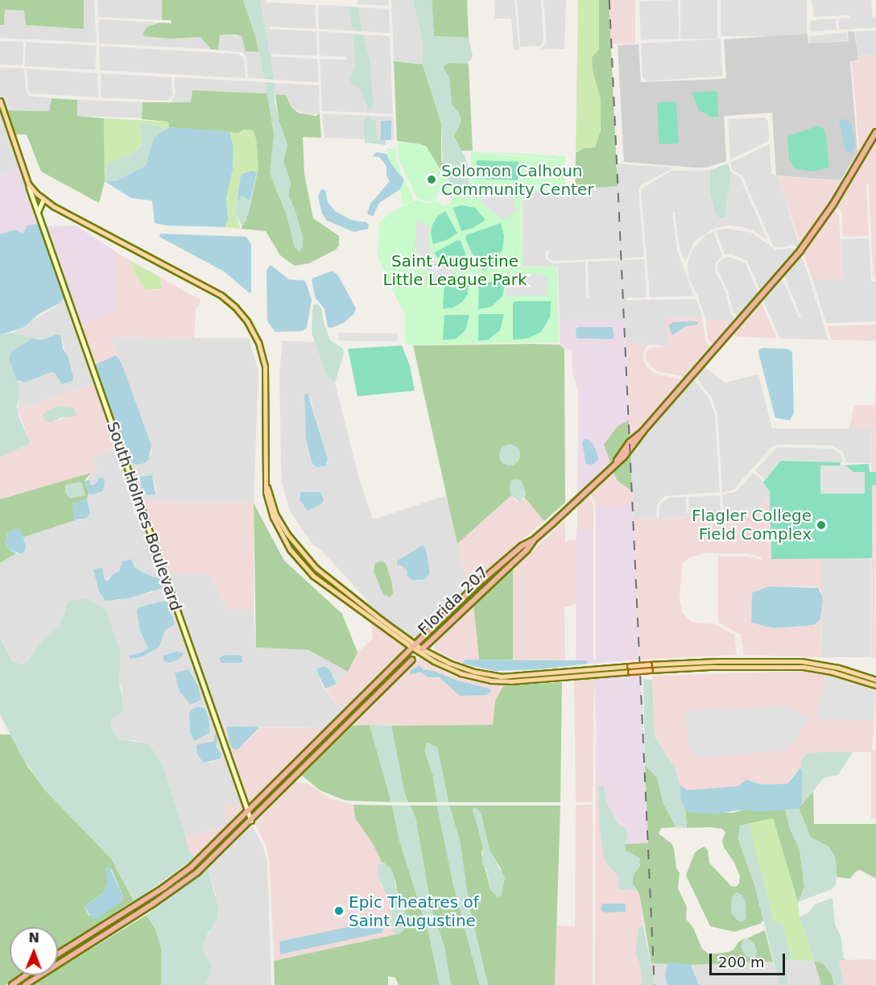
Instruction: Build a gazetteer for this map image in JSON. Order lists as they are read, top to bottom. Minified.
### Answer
{"streets":{"highway":["Florida 207"],"main road":["South Holmes Boulevard"]},"parks":["Saint Augustine Little League Park"],"places":["Solomon Calhoun Community Center","Flagler College Field Complex","Epic Theatres of Saint Augustine"],"scale_bar":"200 m","north":"top"}
